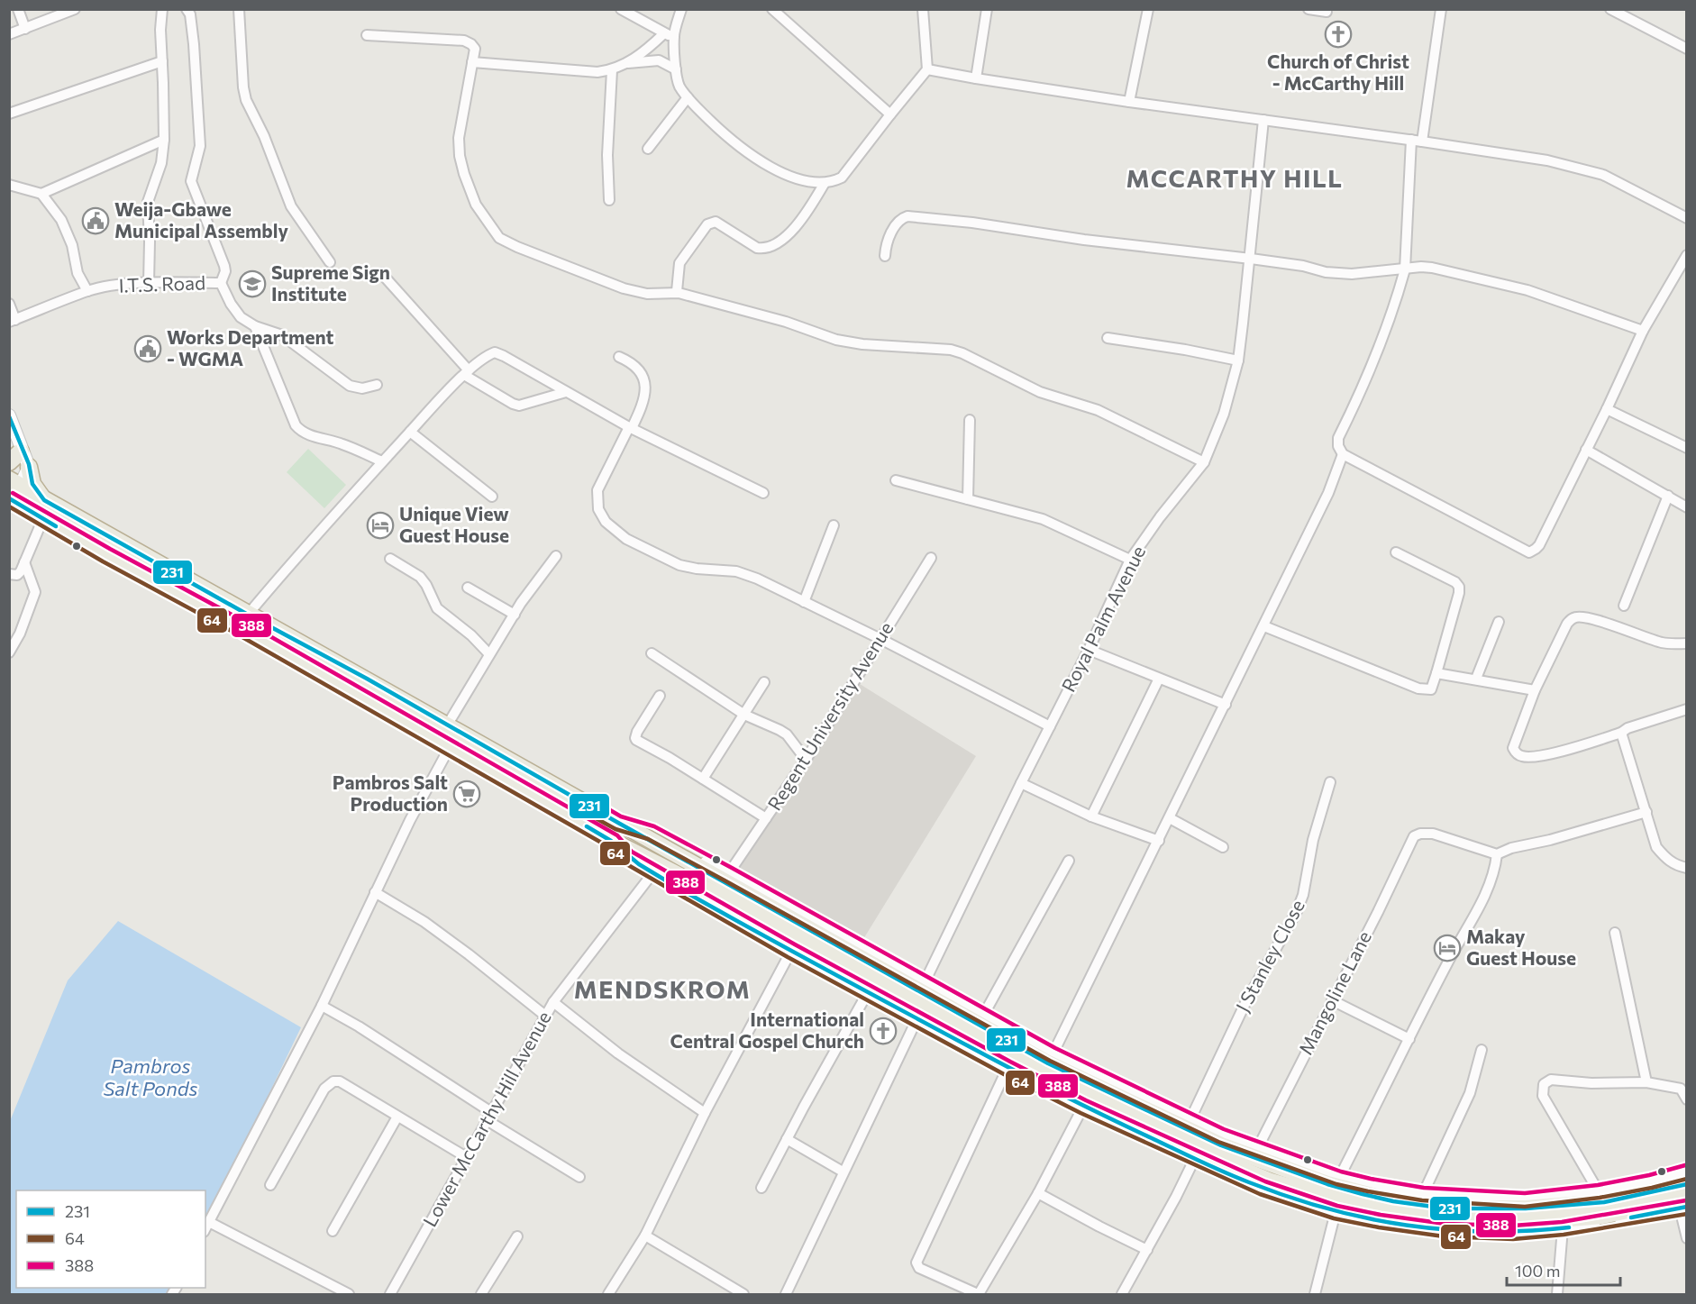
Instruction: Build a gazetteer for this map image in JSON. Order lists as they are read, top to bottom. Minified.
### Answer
{"streets":{"street":["I.T.S. Road","Royal Palm Avenue","Regent University Avenue","J Stanley Close","Mangoline Lane","Lower McCarthy Hill Avenue"]},"districts":["MCCARTHY HILL","MENDSKROM"],"water":["Pambros Salt Ponds"],"places":{"church":["Church of Christ - McCarthy Hill","International Central Gospel Church"],"public building":["Weija-Gbawe Municipal Assembly","Works Department - WGMA"],"school or university":["Supreme Sign Institute"],"hotel":["Unique View Guest House","Makay Guest House"],"supermarket":["Pambros Salt Production"]},"lines":["transit line 231","transit line 388","transit line 64"],"legend":["231","64","388"],"scale_bar":"100 m"}
